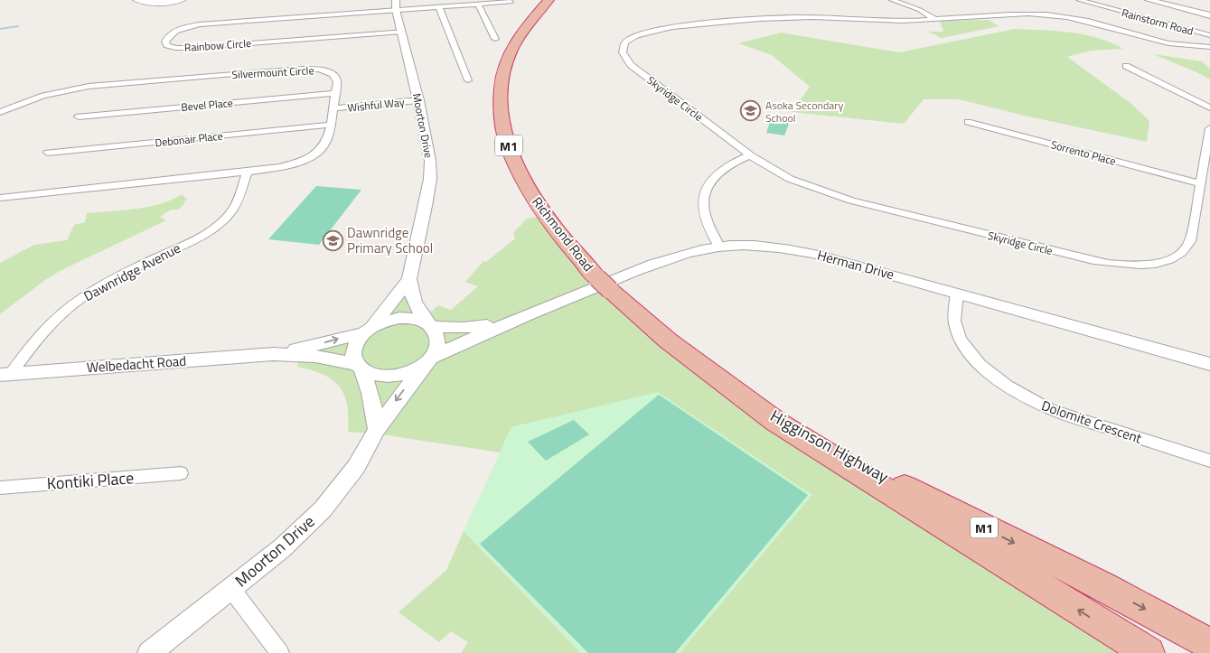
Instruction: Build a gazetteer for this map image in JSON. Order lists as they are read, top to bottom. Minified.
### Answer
{"streets":{"highway":["M1","Richmond Road","Higginson Highway"],"street":["Rainstorm Road","Rainbow Circle","Silvermount Circle","Skyridge Circle","Bevel Place","Wishful Way","Moorton Drive","Debonair Place","Sorrento Place","Herman Drive","Dawnridge Avenue","Welbedacht Road","Dolomite Crescent","Kontiki Place"]},"crossings":[["Rainbow Circle","Moorton Drive"],["Silvermount Circle","Bevel Place"],["Silvermount Circle","Wishful Way"],["Silvermount Circle","Debonair Place"],["Silvermount Circle","Dawnridge Avenue"],["Skyridge Circle","Sorrento Place"],["Wishful Way","Moorton Drive"],["Moorton Drive","Herman Drive"],["Moorton Drive","Welbedacht Road"],["Richmond Road","Higginson Highway"],["Herman Drive","Welbedacht Road"],["Herman Drive","Dolomite Crescent"],["Dawnridge Avenue","Welbedacht Road"]],"places":{"school or university":["Asoka Secondary School","Dawnridge Primary School"]}}
